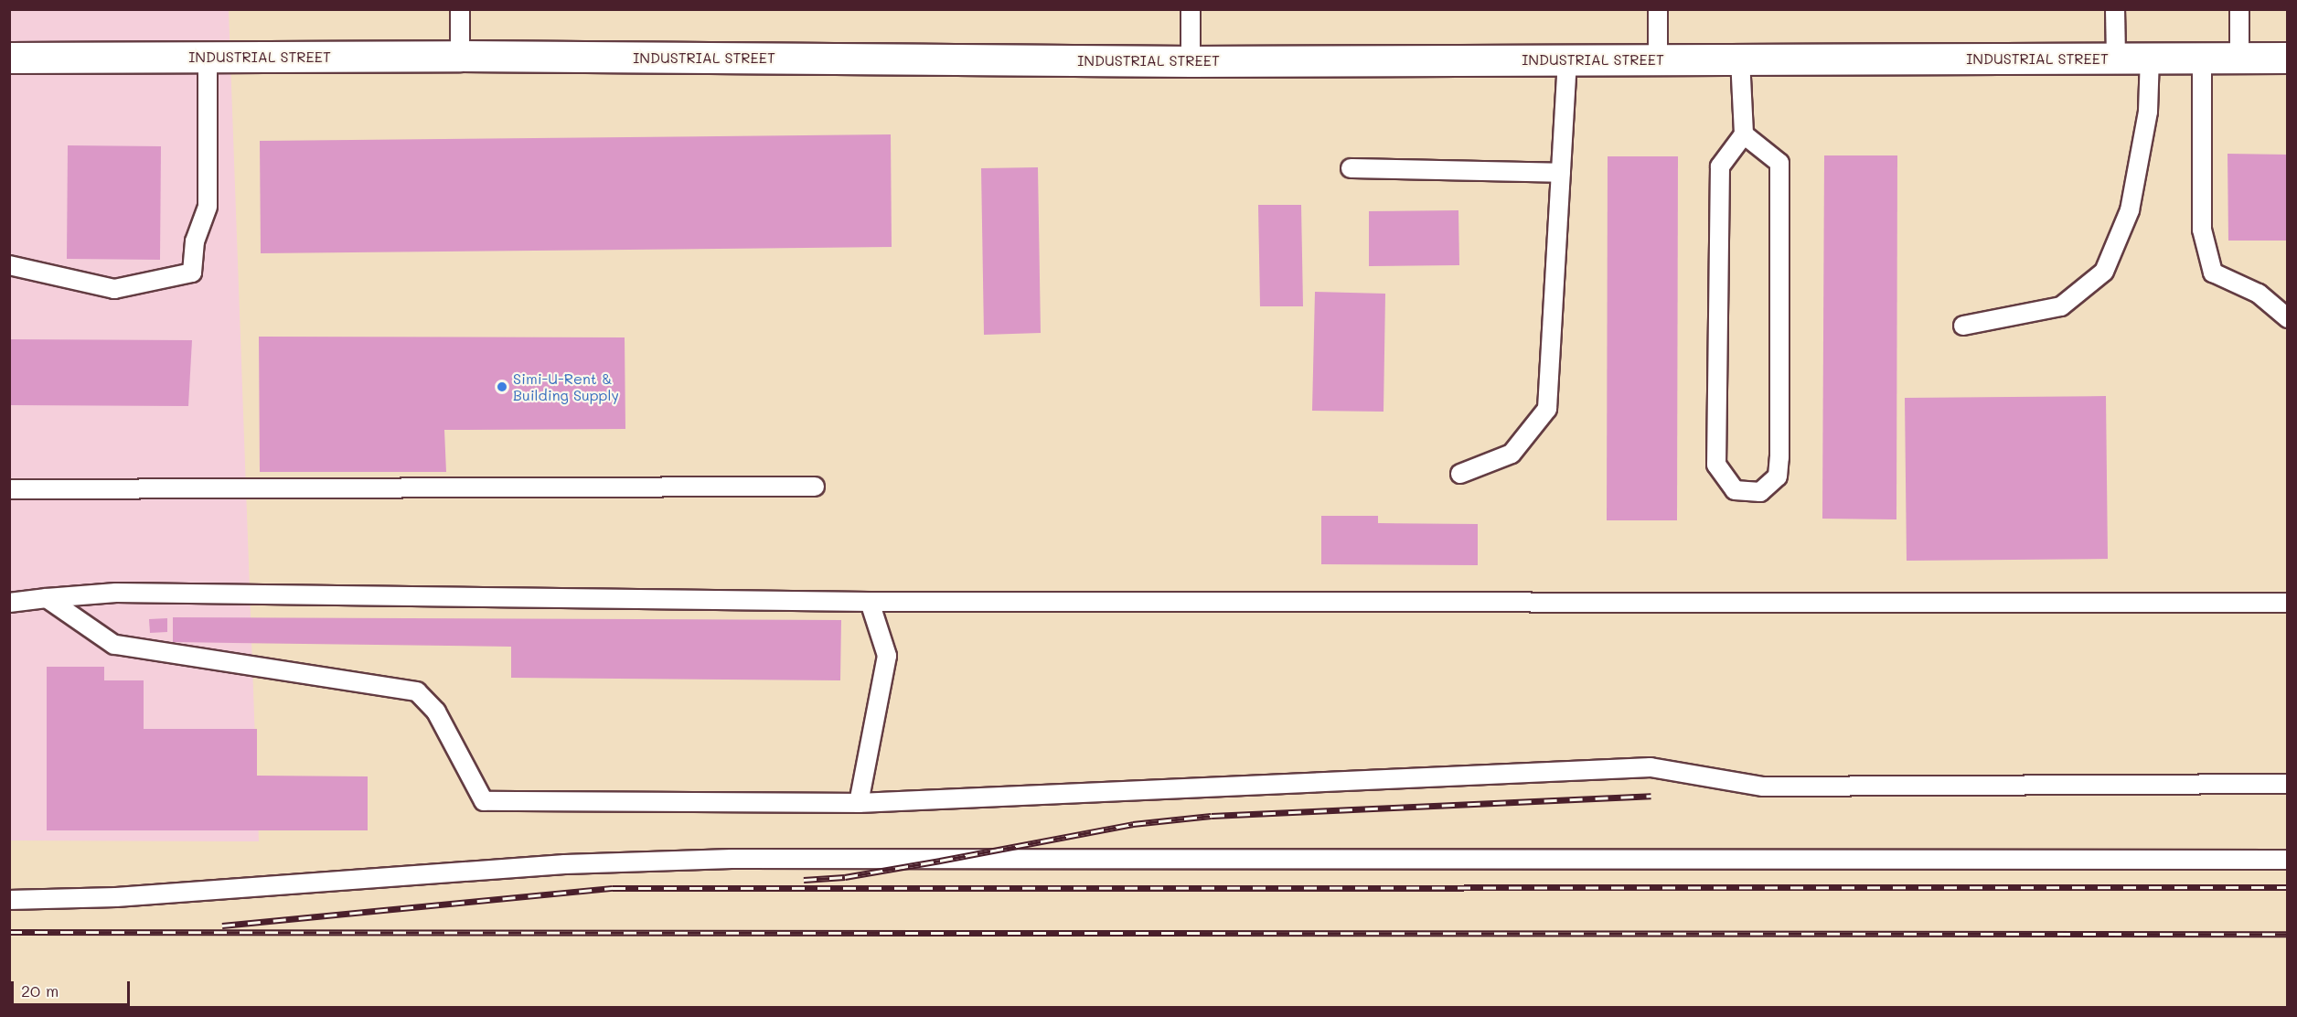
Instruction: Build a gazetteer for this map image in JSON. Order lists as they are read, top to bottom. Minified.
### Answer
{"streets":{"street":["INDUSTRIAL STREET"]},"places":["Simi-U-Rent & Building Supply"],"scale_bar":"20 m"}
